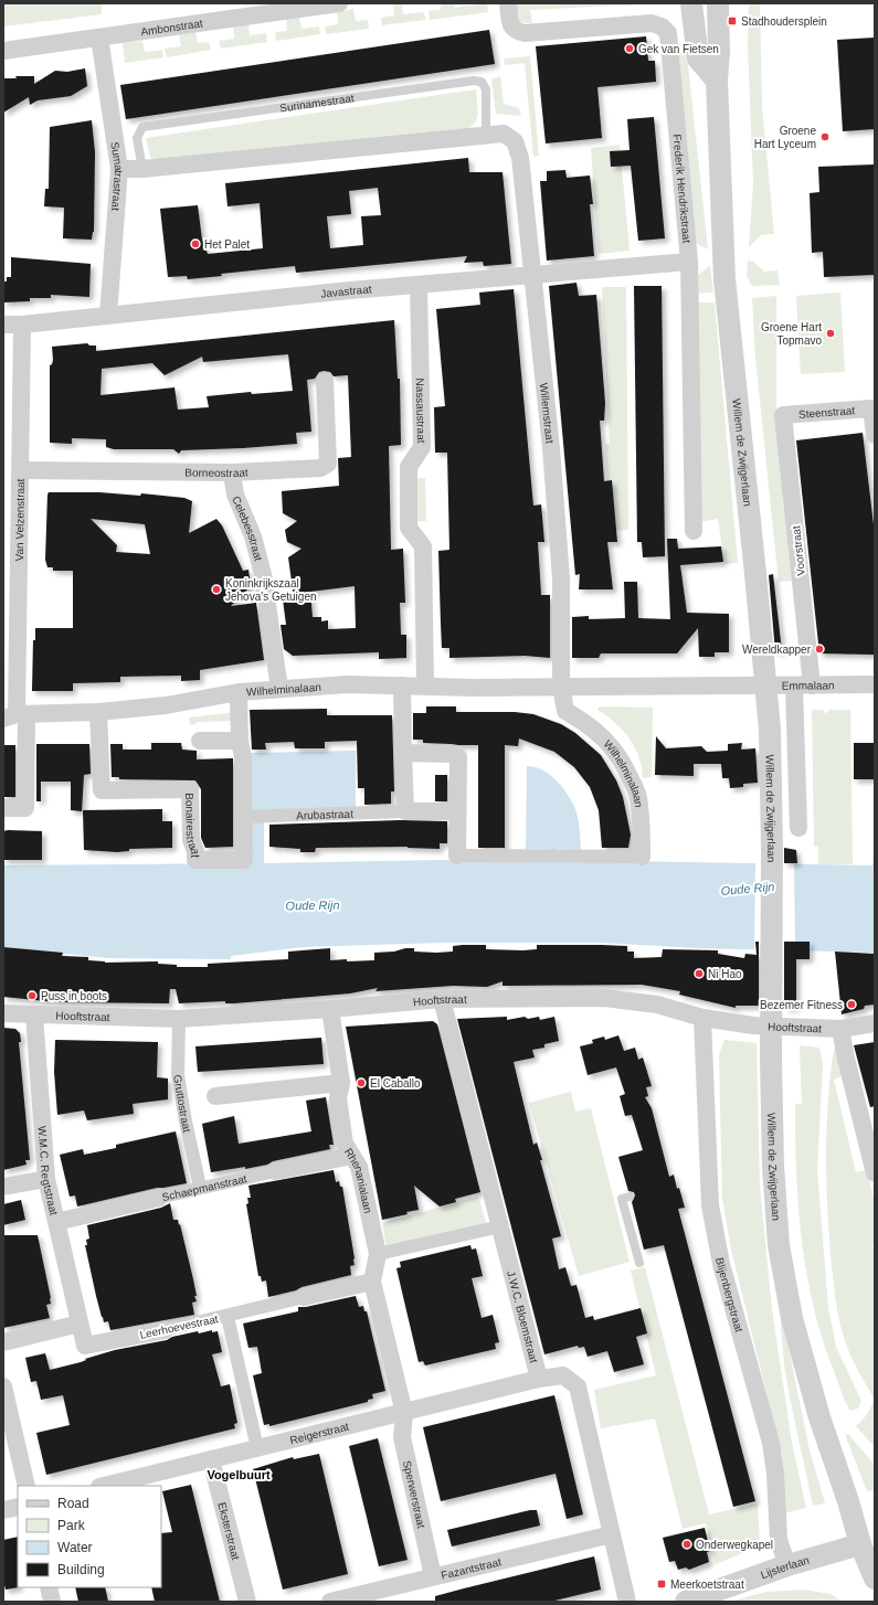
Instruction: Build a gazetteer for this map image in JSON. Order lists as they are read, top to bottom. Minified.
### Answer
{"streets":{"street":["Ambonstraat","Sumatrastraat","Frederik Hendrikstraat","Javastraat","Nassaustraat","Steenstraat","Willemstraat","Willem de Zwijgerlaan","Borneostraat","Van Velzenstraat","Celebesstraat","Voorstraat","Emmalaan","Wilhelminalaan","Arubastraat","Bonairestraat","Hooftstraat","Gruttostraat","W.M.C. Regtstraat","Rhenanialaan","Schaepmanstraat","Blijenbergstraat","J.W.C. Bloemstraat","Leerhoevestraat","Reigerstraat","Sperwerstraat","Eksterstraat","Fazantstraat","Lijsterlaan"],"lane":["Surinamestraat"]},"crossings":[["Ambonstraat","Sumatrastraat"],["Surinamestraat","Willemstraat"],["Sumatrastraat","Javastraat"],["Frederik Hendrikstraat","Javastraat"],["Javastraat","Nassaustraat"],["Javastraat","Willemstraat"],["Javastraat","Van Velzenstraat"],["Nassaustraat","Wilhelminalaan"],["Steenstraat","Voorstraat"],["Willemstraat","Wilhelminalaan"],["Willem de Zwijgerlaan","Lijsterlaan"],["Borneostraat","Van Velzenstraat"],["Borneostraat","Celebesstraat"],["Van Velzenstraat","Wilhelminalaan"],["Celebesstraat","Wilhelminalaan"],["Voorstraat","Emmalaan"],["Emmalaan","Wilhelminalaan"],["Wilhelminalaan","Bonairestraat"],["Arubastraat","Bonairestraat"],["Hooftstraat","Gruttostraat"],["Hooftstraat","W.M.C. Regtstraat"],["Hooftstraat","Rhenanialaan"],["Hooftstraat","Blijenbergstraat"],["Hooftstraat","J.W.C. Bloemstraat"],["Gruttostraat","Schaepmanstraat"],["W.M.C. Regtstraat","Schaepmanstraat"],["W.M.C. Regtstraat","Leerhoevestraat"],["Rhenanialaan","Schaepmanstraat"],["Rhenanialaan","Leerhoevestraat"],["Rhenanialaan","Reigerstraat"],["Rhenanialaan","Sperwerstraat"],["Blijenbergstraat","Lijsterlaan"],["J.W.C. Bloemstraat","Reigerstraat"],["Reigerstraat","Sperwerstraat"],["Reigerstraat","Eksterstraat"],["Sperwerstraat","Fazantstraat"]],"districts":["Vogelbuurt"],"water":["Oude Rijn"],"places":{"transit":["Stadhoudersplein","Meerkoetstraat"],"other":["Gek van Fietsen","Groene Hart Lyceum","Het Palet","Groene Hart Topmavo","Koninkrijkszaal Jehova's Getuigen","Wereldkapper","Ni Hao","Puss in boots","Bezemer Fitness","El Caballo","Onderwegkapel"]},"legend":["Road","Park","Water","Building"]}
